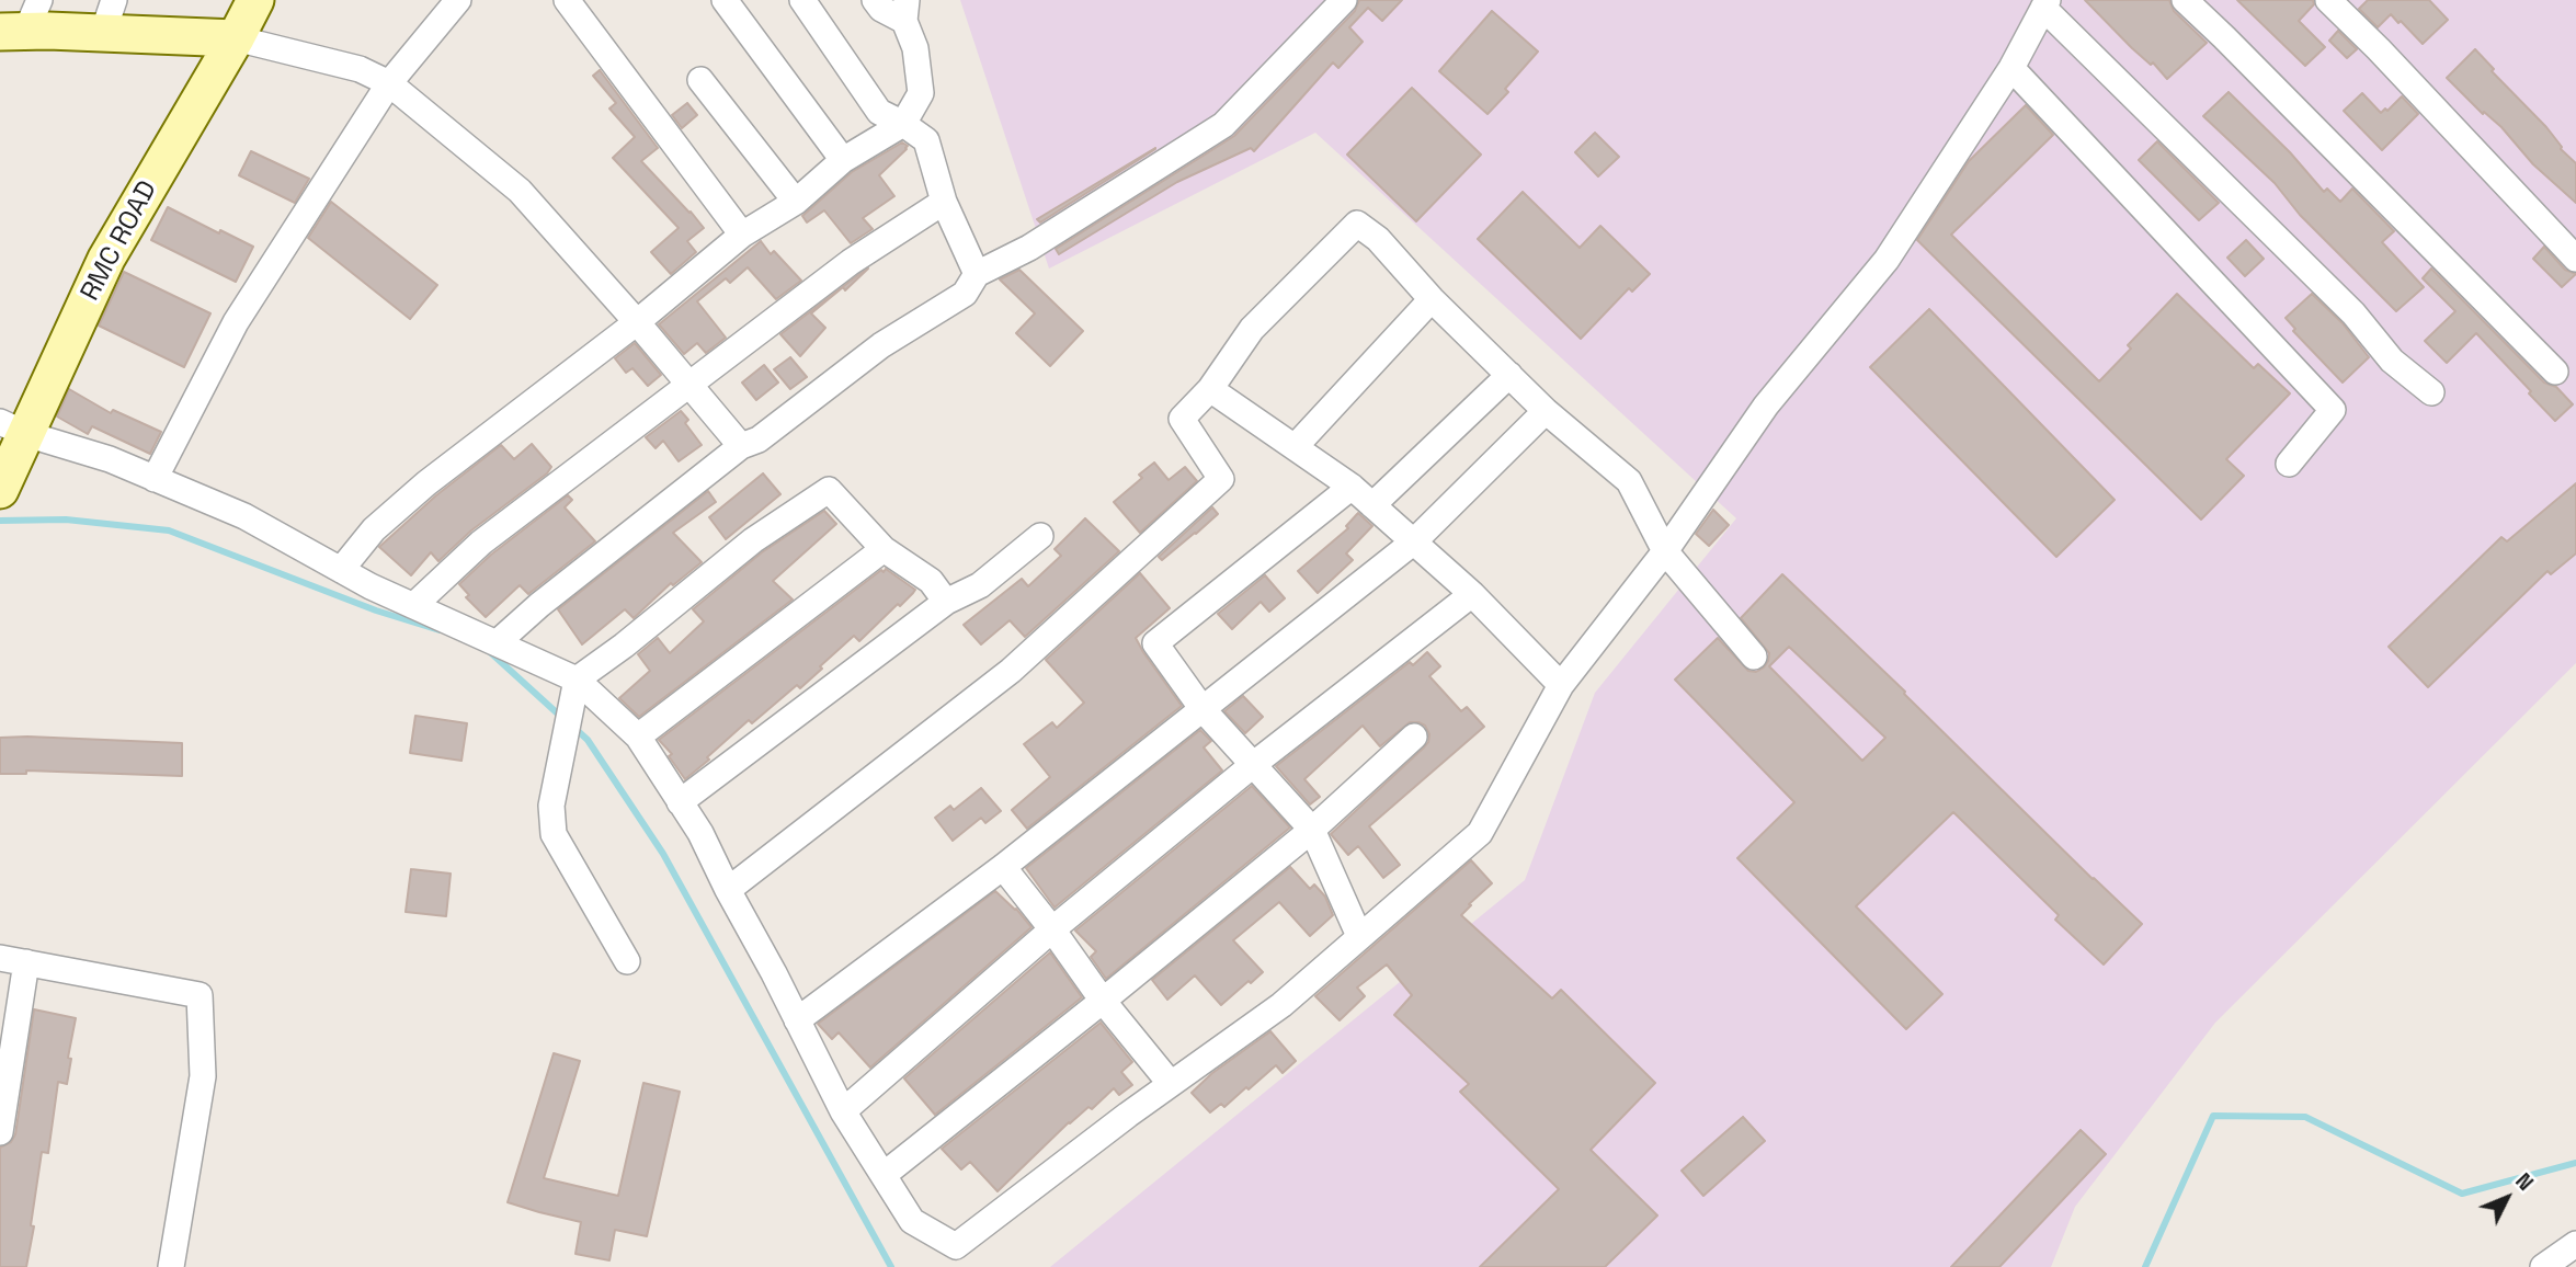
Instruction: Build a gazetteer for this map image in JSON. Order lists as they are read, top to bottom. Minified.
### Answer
{"streets":{"street":["RMC ROAD"]},"north":"top right"}
